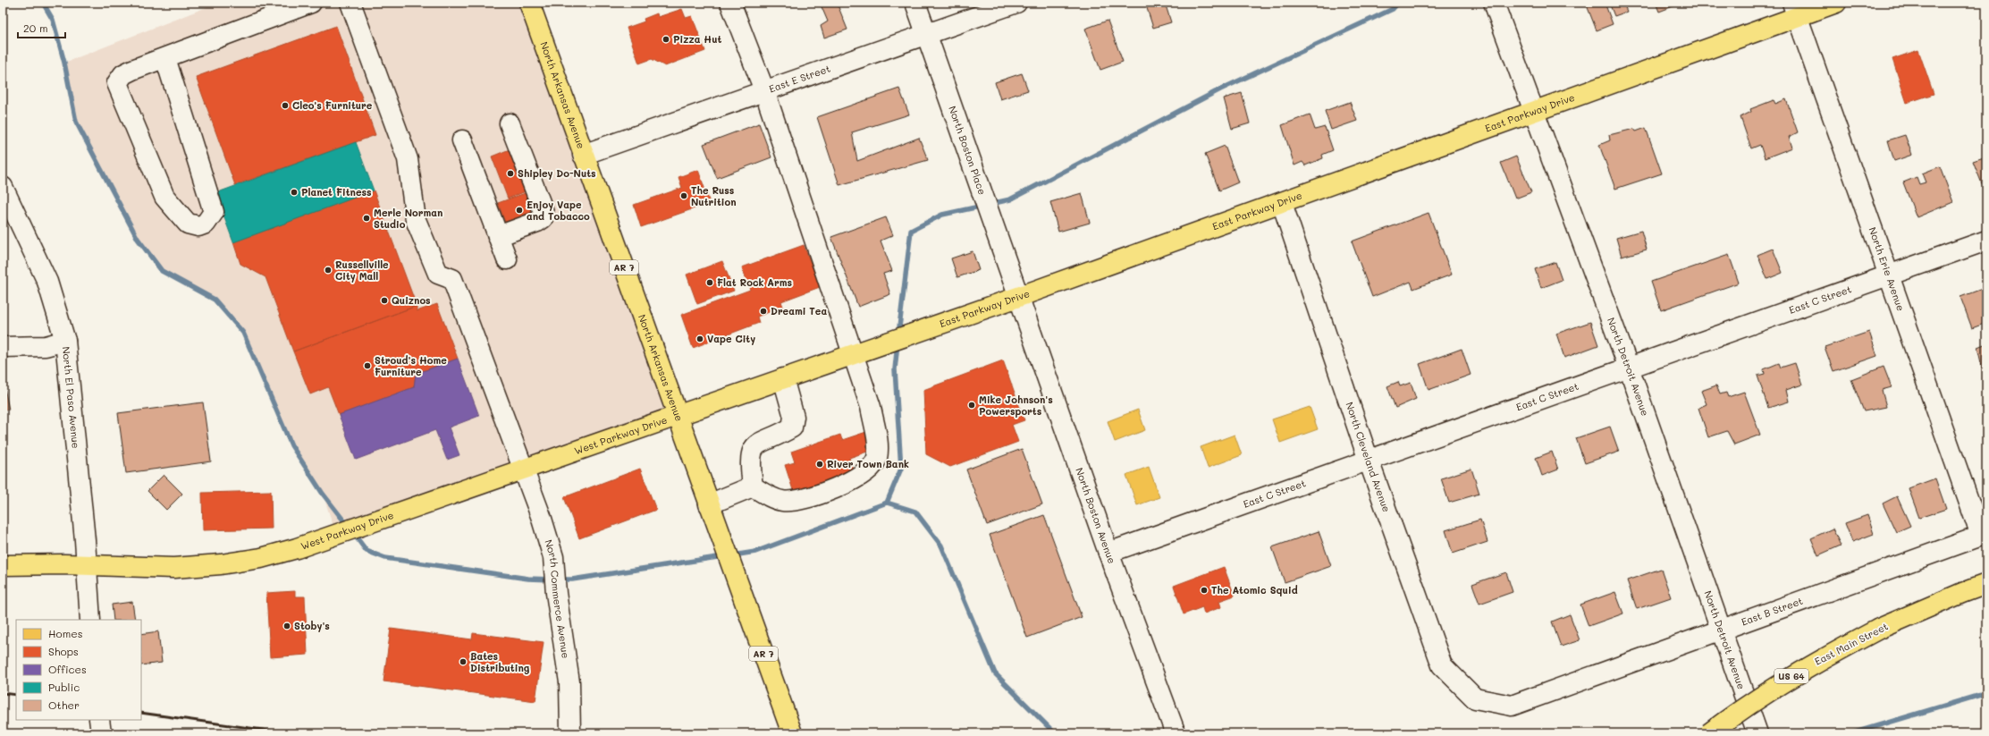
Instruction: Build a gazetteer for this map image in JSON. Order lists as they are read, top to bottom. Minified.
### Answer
{"streets":{"main road":["North Arkansas Avenue","East Parkway Drive","AR 7","West Parkway Drive","East Main Street","US 64"],"street":["East E Street","North Boston Place","North Erie Avenue","East C Street","North Detroit Avenue","North El Paso Avenue","North Cleveland Avenue","North Boston Avenue","North Commerce Avenue","East B Street"]},"crossings":[["East E Street","North Arkansas Avenue"],["East E Street","North Boston Place"],["North Arkansas Avenue","East Parkway Drive"],["North Arkansas Avenue","West Parkway Drive"],["East Parkway Drive","North Boston Place"],["East Parkway Drive","North Erie Avenue"],["East Parkway Drive","North Detroit Avenue"],["East Parkway Drive","West Parkway Drive"],["East Parkway Drive","North Cleveland Avenue"],["East Parkway Drive","North Boston Avenue"],["North Boston Place","North Boston Avenue"],["North Erie Avenue","East C Street"],["North Erie Avenue","East B Street"],["East C Street","North Detroit Avenue"],["East C Street","North Cleveland Avenue"],["East C Street","North Boston Avenue"],["North Detroit Avenue","East B Street"],["North El Paso Avenue","West Parkway Drive"],["West Parkway Drive","North Commerce Avenue"],["North Cleveland Avenue","East B Street"]],"places":["Pizza Hut","Cleo's Furniture","Shipley Do-Nuts","Planet Fitness","The Russ Nutrition","Enjoy Vape and Tobacco","Merle Norman Studio","Russellville City Mall","Flat Rock Arms","Quiznos","Dreami Tea","Vape City","Stroud's Home Furniture","Mike Johnson's Powersports","River Town Bank","The Atomic Squid","Stoby's","Bates Distributing"],"legend":["Homes","Shops","Offices","Public","Other"],"scale_bar":"20 m"}
